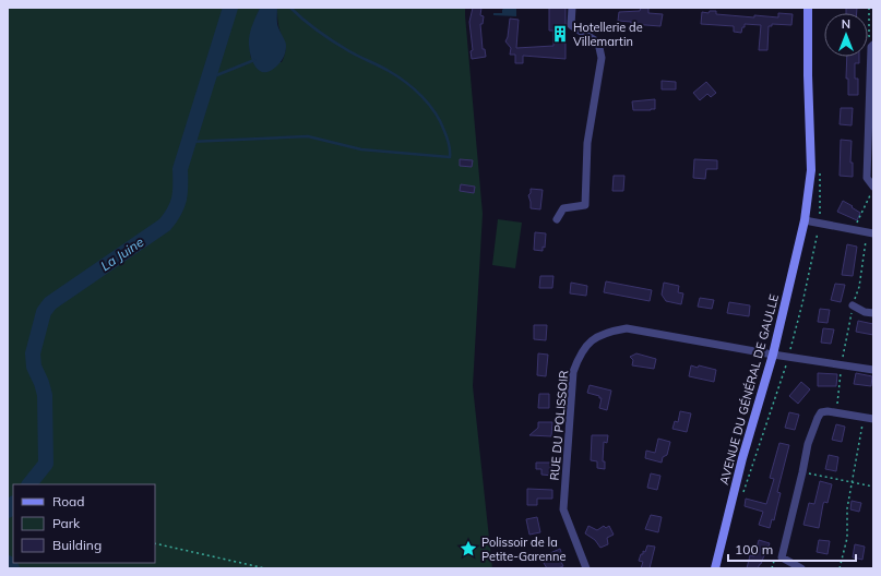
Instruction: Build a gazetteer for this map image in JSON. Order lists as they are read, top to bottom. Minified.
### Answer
{"streets":{"main road":["AVENUE DU GÉNÉRAL DE GAULLE"],"street":["RUE DU POLISSOIR"]},"crossings":[["AVENUE DU GÉNÉRAL DE GAULLE","RUE DU POLISSOIR"]],"water":["La Juine"],"places":{"building":["Hotellerie de Villemartin"],"place":["Polissoir de la Petite-Garenne"]},"legend":["Road","Park","Building"],"scale_bar":"100 m","north":"top"}
